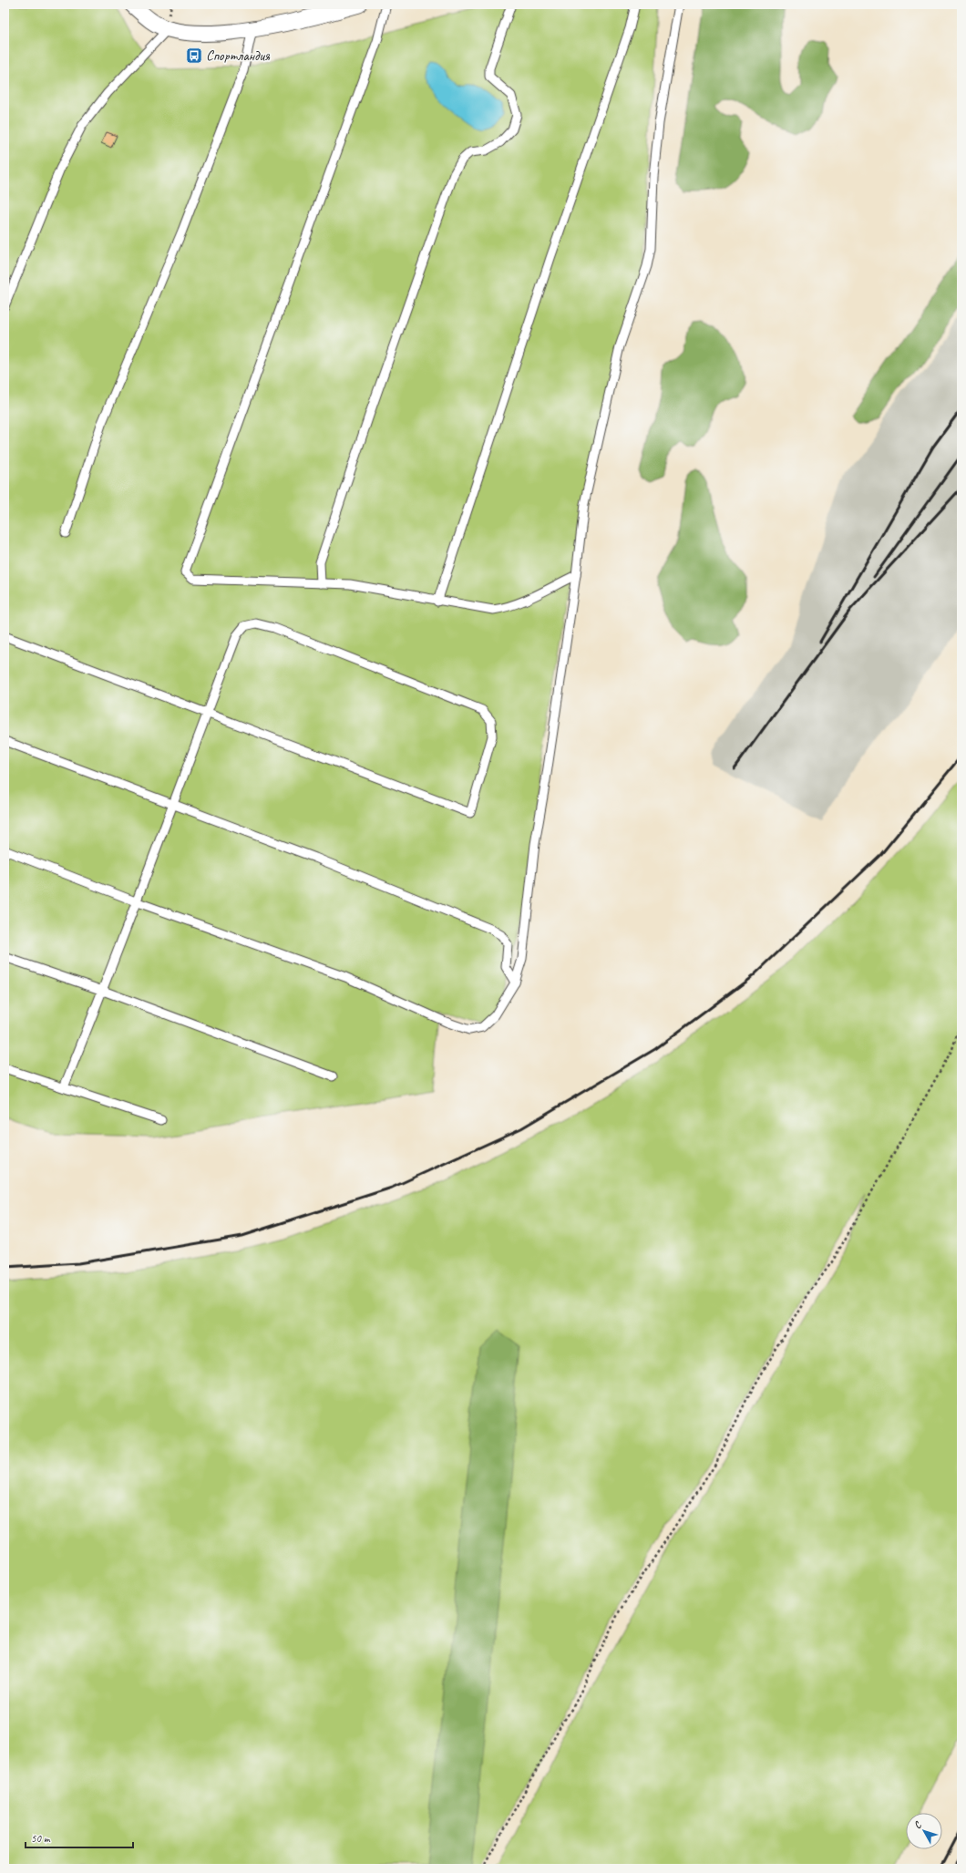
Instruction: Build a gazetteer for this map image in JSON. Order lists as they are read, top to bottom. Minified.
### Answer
{"places":{"bus stop":["Спортландия"]},"scale_bar":"50 m","north":"top left"}
